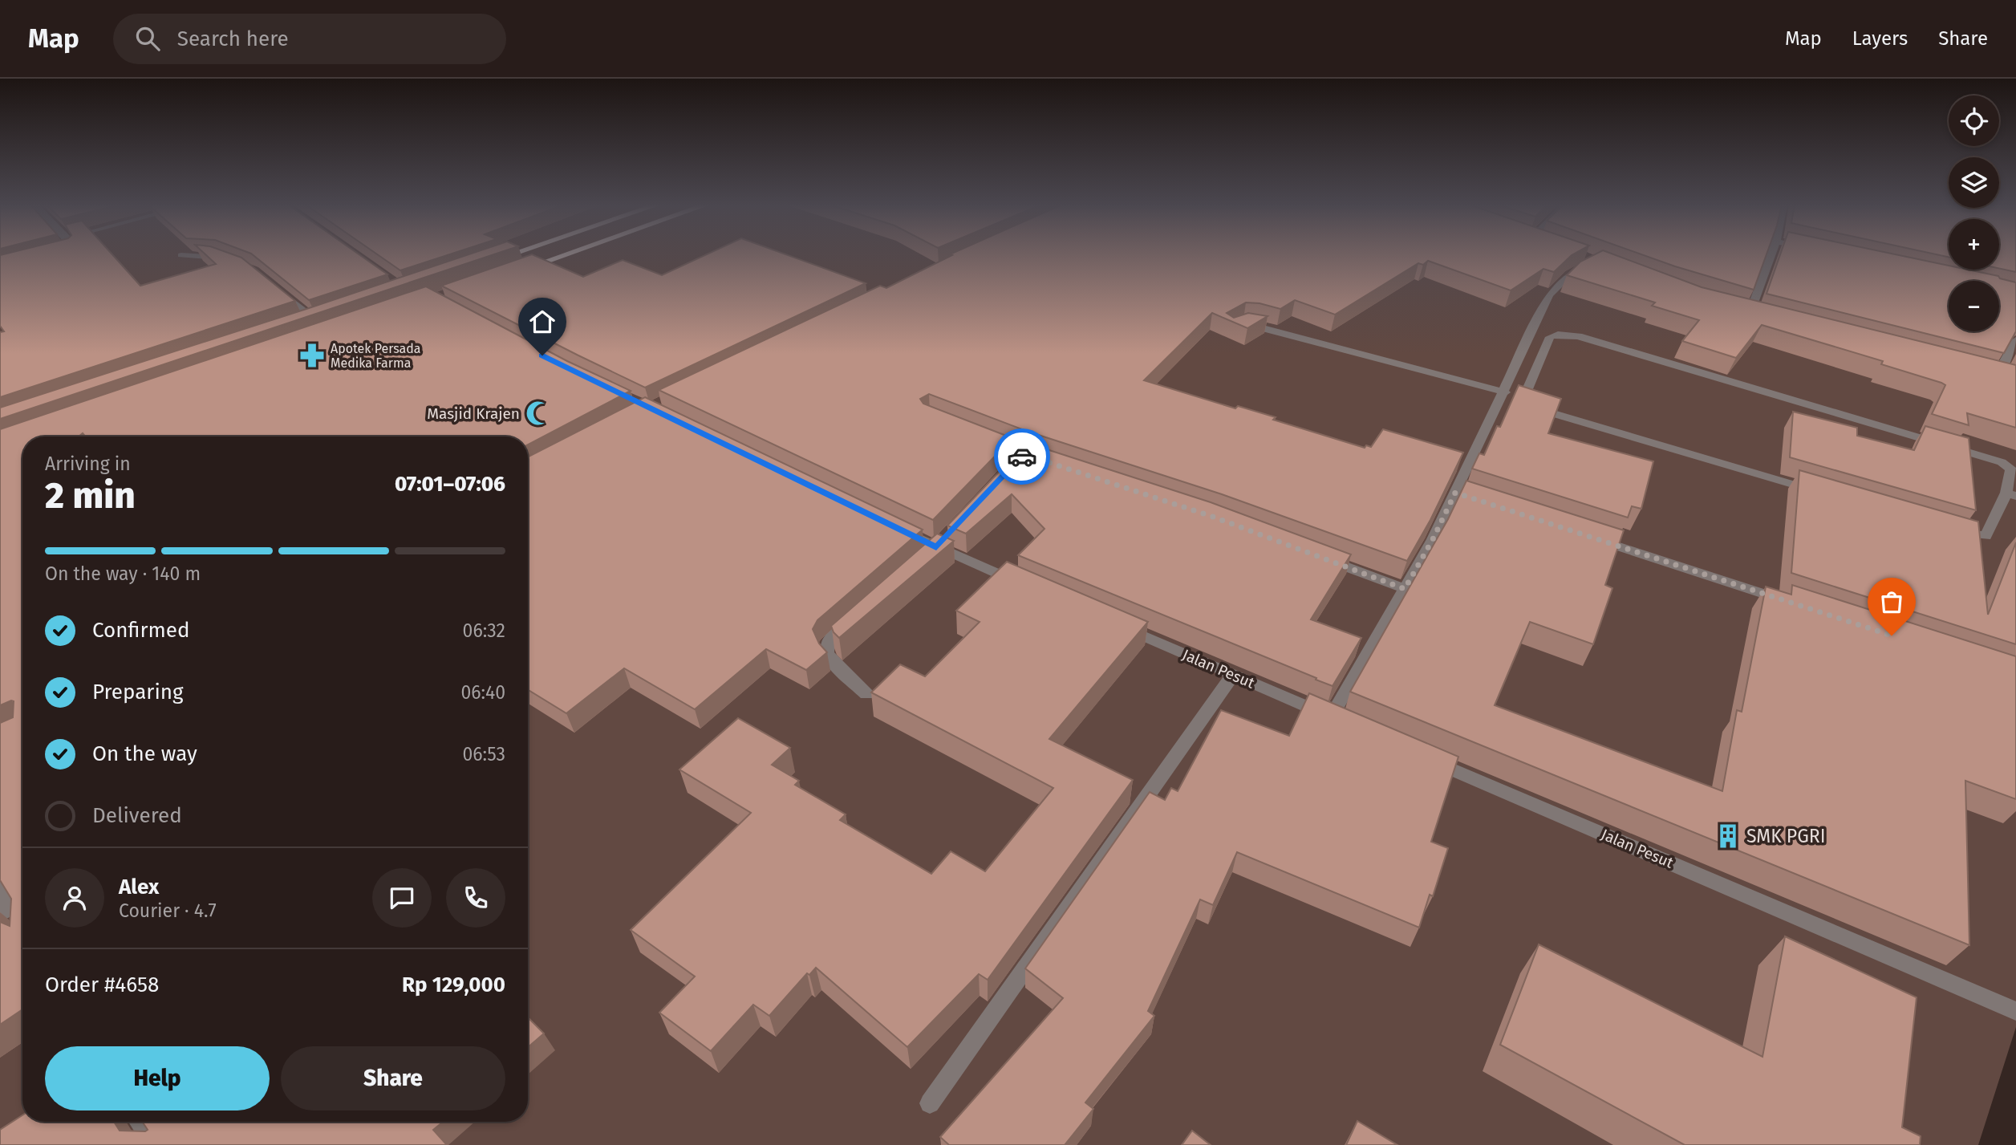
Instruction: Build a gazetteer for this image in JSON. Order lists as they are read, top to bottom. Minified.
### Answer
{"streets":{"street":["Jalan Pesut"]},"places":{"pharmacy":["Apotek Persada Medika Farma"],"mosque":["Masjid Krajen"],"building":["SMK PGRI"]},"page":{"header":"Map","search":"Search here","nav":["Map","Layers","Share"],"map_buttons":["+","−"],"heading":["2 min","Arriving in","07:01–07:06"],"panel":["Alex","Courier · 4.7","Order #4658","Rp 129,000"],"bar":"On the way · 140 m","list":[["Confirmed","06:32"],["Preparing","06:40"],["On the way","06:53"],"Delivered"],"buttons":["Help","Share"]}}
